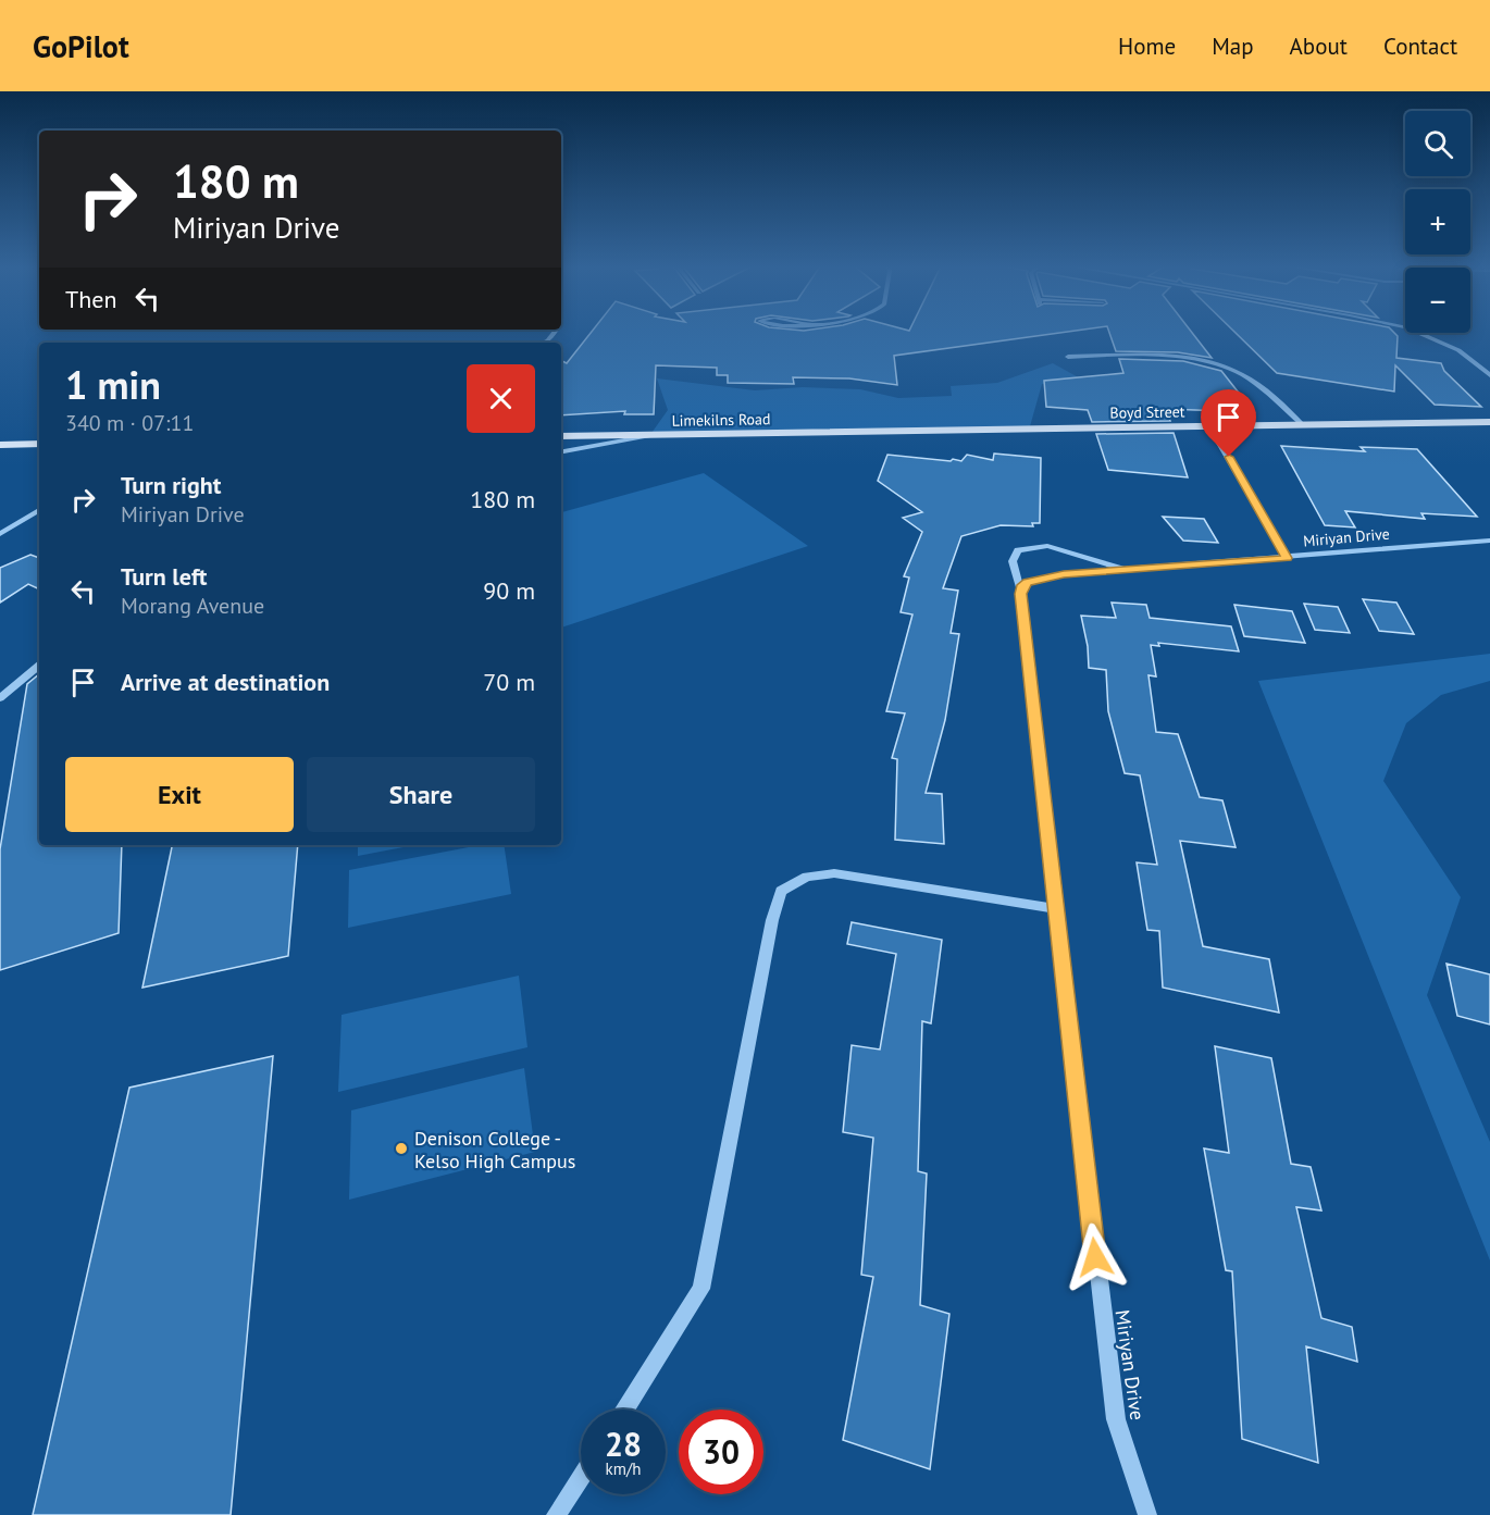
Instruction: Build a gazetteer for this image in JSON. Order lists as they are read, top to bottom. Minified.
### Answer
{"streets":{"main road":["Boyd Street","Limekilns Road"],"street":["Miriyan Drive"]},"crossings":[["Boyd Street","Limekilns Road"]],"places":["Denison College - Kelso High Campus"],"page":{"header":"GoPilot","nav":["Home","Map","About","Contact"],"map_buttons":["+","−"],"turn":["180 m","Miriyan Drive"],"then":"Then","heading":["1 min","340 m · 07:11"],"list":[{"name":"Turn right","note":"Miriyan Drive","value":"180 m"},{"name":"Turn left","note":"Morang Avenue","value":"90 m"},{"name":"Arrive at destination","value":"70 m"}],"buttons":["Exit","Share"],"speed":"28 km/h","limit":"30"}}
